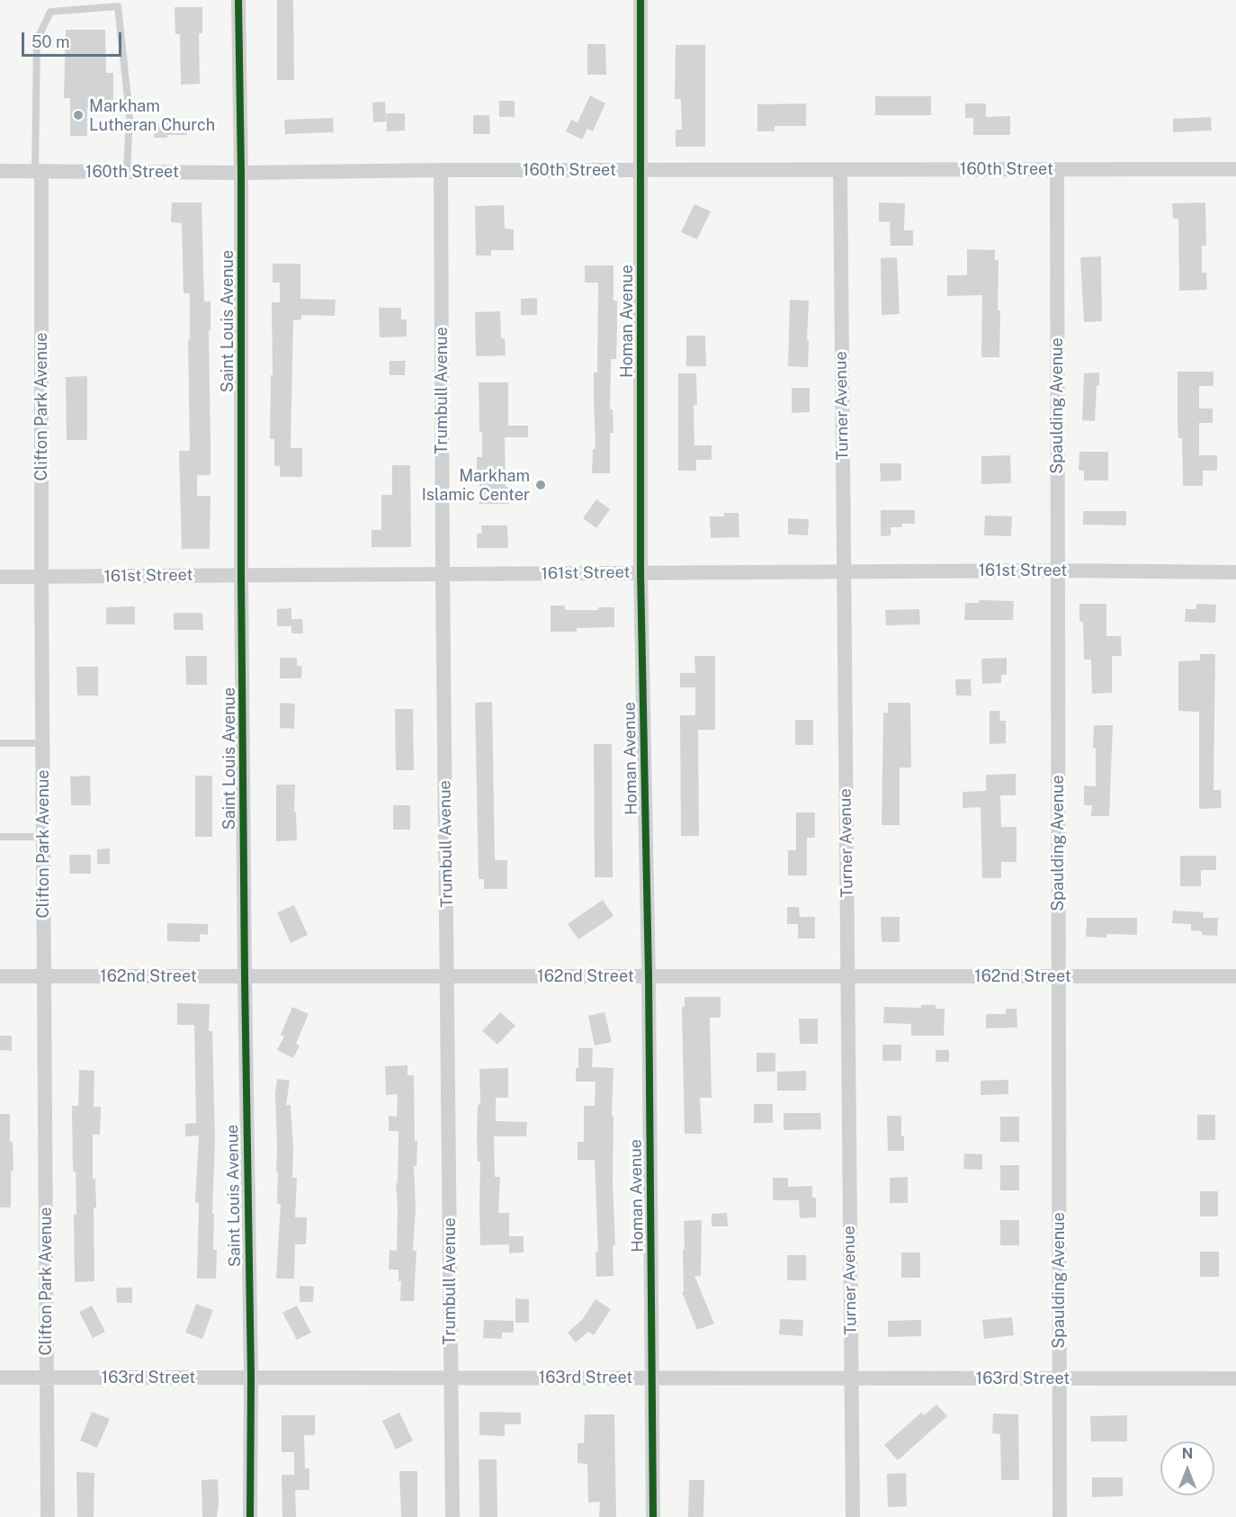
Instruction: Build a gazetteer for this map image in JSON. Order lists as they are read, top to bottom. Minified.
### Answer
{"streets":{"street":["160th Street","Saint Louis Avenue","Homan Avenue","Trumbull Avenue","Turner Avenue","Spaulding Avenue","Clifton Park Avenue","161st Street","162nd Street","163rd Street"]},"crossings":[["160th Street","Saint Louis Avenue"],["160th Street","Homan Avenue"],["160th Street","Trumbull Avenue"],["160th Street","Turner Avenue"],["160th Street","Spaulding Avenue"],["160th Street","Clifton Park Avenue"],["Saint Louis Avenue","161st Street"],["Saint Louis Avenue","162nd Street"],["Saint Louis Avenue","163rd Street"],["Homan Avenue","161st Street"],["Homan Avenue","162nd Street"],["Homan Avenue","163rd Street"],["Trumbull Avenue","161st Street"],["Trumbull Avenue","162nd Street"],["Trumbull Avenue","163rd Street"],["Turner Avenue","161st Street"],["Turner Avenue","162nd Street"],["Turner Avenue","163rd Street"],["Spaulding Avenue","161st Street"],["Spaulding Avenue","162nd Street"],["Spaulding Avenue","163rd Street"],["Clifton Park Avenue","161st Street"],["Clifton Park Avenue","162nd Street"],["Clifton Park Avenue","163rd Street"]],"places":["Markham Lutheran Church","Markham Islamic Center"],"scale_bar":"50 m","north":"top"}
